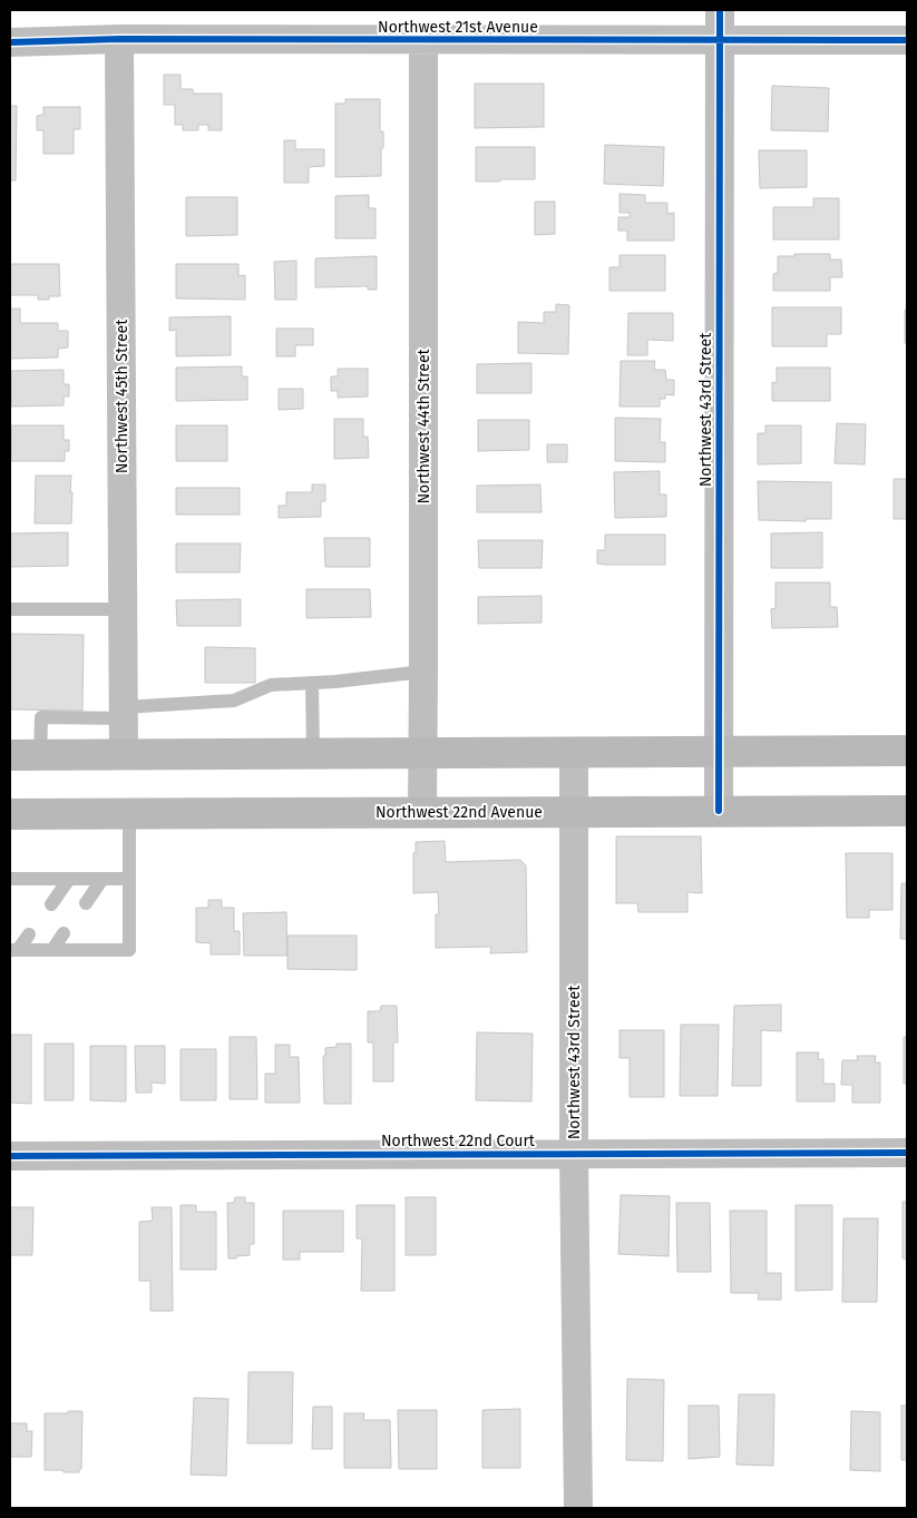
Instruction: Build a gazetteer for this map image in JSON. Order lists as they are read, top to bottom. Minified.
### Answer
{"streets":{"main road":["Northwest 22nd Avenue"],"street":["Northwest 21st Avenue","Northwest 45th Street","Northwest 43rd Street","Northwest 44th Street","Northwest 22nd Court"]},"crossings":[["Northwest 21st Avenue","Northwest 45th Street"],["Northwest 21st Avenue","Northwest 43rd Street"],["Northwest 21st Avenue","Northwest 44th Street"],["Northwest 43rd Street","Northwest 22nd Avenue"],["Northwest 43rd Street","Northwest 22nd Court"],["Northwest 44th Street","Northwest 22nd Avenue"]]}
